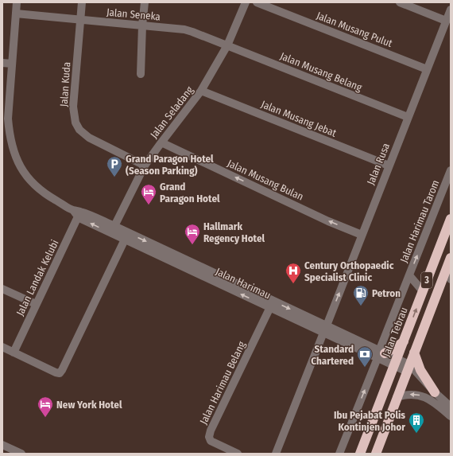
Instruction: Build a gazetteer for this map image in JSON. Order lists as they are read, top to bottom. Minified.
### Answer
{"streets":{"highway":["3","Jalan Tebrau"],"street":["Jalan Seneka","Jalan Musang Pulut","Jalan Musang Belang","Jalan Kuda","Jalan Seladang","Jalan Musang Jebat","Jalan Rusa","Jalan Musang Bulan","Jalan Harimau Tarom","Jalan Landak Kelubi","Jalan Harimau","Jalan Harimau Belang"]},"crossings":[["Jalan Seneka","Jalan Musang Belang"],["Jalan Seneka","Jalan Kuda"],["Jalan Seneka","Jalan Seladang"],["Jalan Seneka","Jalan Harimau"],["Jalan Musang Pulut","Jalan Rusa"],["Jalan Musang Belang","Jalan Seladang"],["Jalan Musang Belang","Jalan Rusa"],["Jalan Kuda","Jalan Seladang"],["Jalan Seladang","Jalan Musang Jebat"],["Jalan Seladang","Jalan Musang Bulan"],["Jalan Seladang","Jalan Harimau"],["Jalan Musang Jebat","Jalan Rusa"],["Jalan Rusa","Jalan Musang Bulan"],["Jalan Rusa","Jalan Harimau"],["Jalan Harimau Tarom","Jalan Harimau"],["Jalan Landak Kelubi","Jalan Harimau"],["3","Jalan Harimau"],["Jalan Harimau","Jalan Tebrau"],["Jalan Harimau","Jalan Harimau Belang"]],"one_way":["Jalan Musang Bulan","Jalan Harimau Tarom"],"places":{"parking":["Grand Paragon Hotel (Season Parking)"],"hotel":["Grand Paragon Hotel","Hallmark Regency Hotel","New York Hotel"],"hospital":["Century Orthopaedic Specialist Clinic"],"fuel station":["Petron"],"bank":["Standard Chartered"],"building":["Ibu Pejabat Polis Kontinjen Johor"]}}
